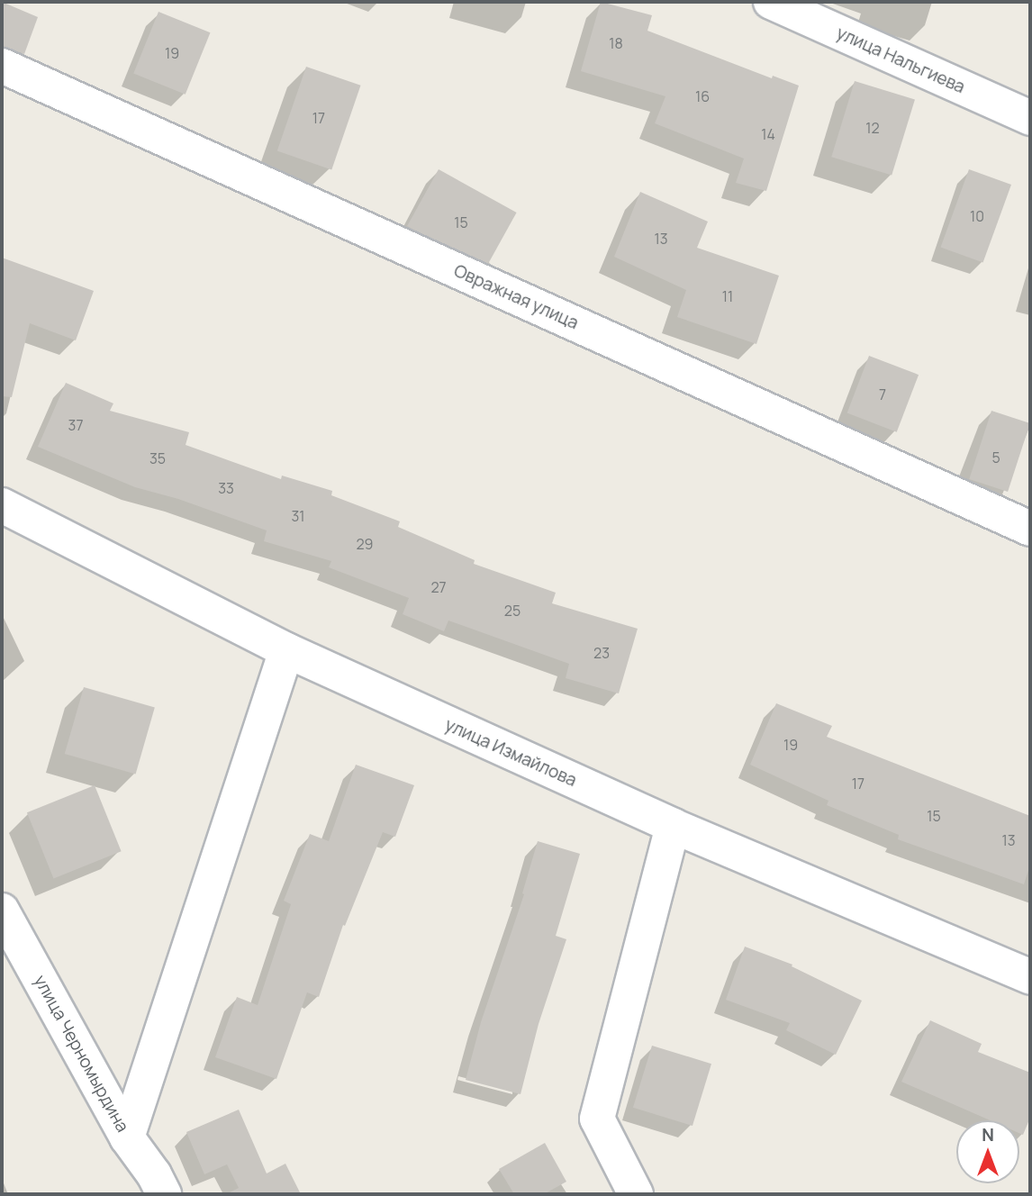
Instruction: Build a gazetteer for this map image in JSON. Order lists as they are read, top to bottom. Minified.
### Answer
{"streets":{"street":["улица Нальгиева","Овражная улица","улица Измайлова","улица Черномырдина"]},"house_numbers":["18","19","16","17","12","14","10","15","13","11","7","37","5","35","33","31","29","27","25","23","19","17","15","13"],"north":"top"}
